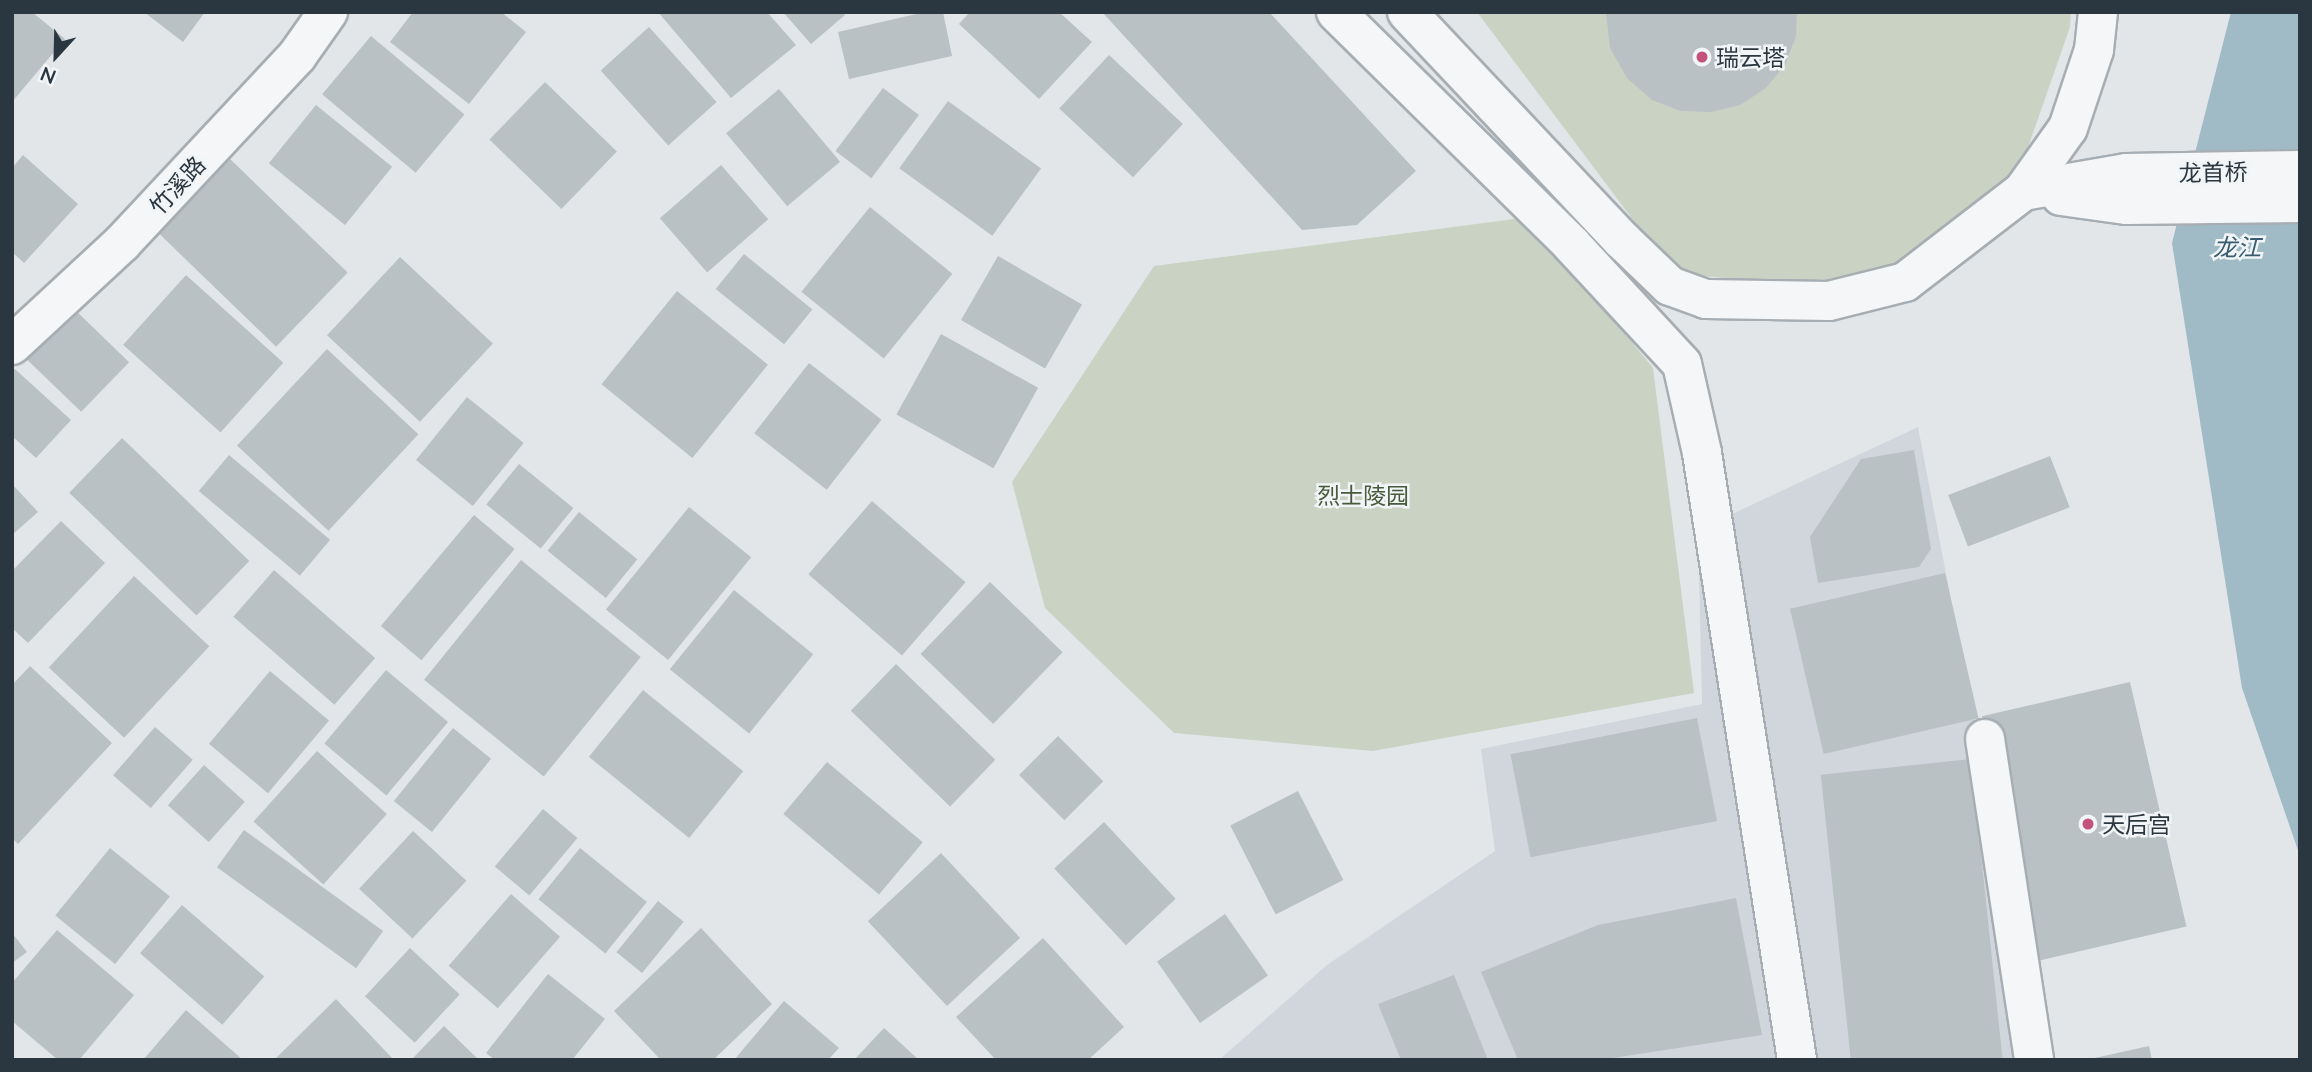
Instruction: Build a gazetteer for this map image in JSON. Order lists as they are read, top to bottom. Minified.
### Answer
{"streets":{"street":["龙首桥","竹溪路"]},"water":["龙江"],"parks":["烈士陵园"],"places":["瑞云塔","天后宫"],"north":"bottom"}
